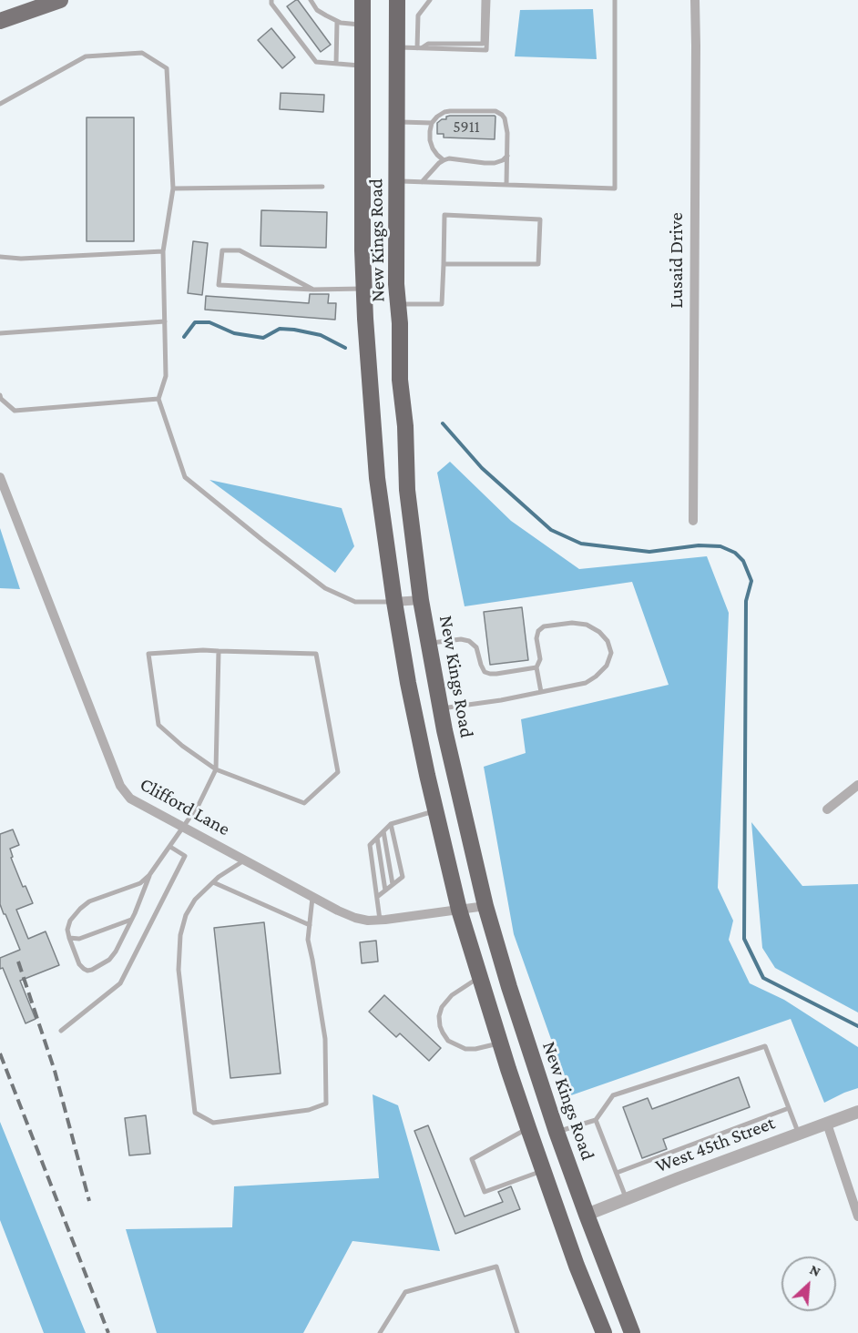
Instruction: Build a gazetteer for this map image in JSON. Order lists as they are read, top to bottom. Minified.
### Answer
{"streets":{"highway":["New Kings Road"],"street":["Lusaid Drive","Clifford Lane","West 45th Street"]},"crossings":[["New Kings Road","Clifford Lane"],["New Kings Road","West 45th Street"]],"house_numbers":["5911"],"north":"top right"}
